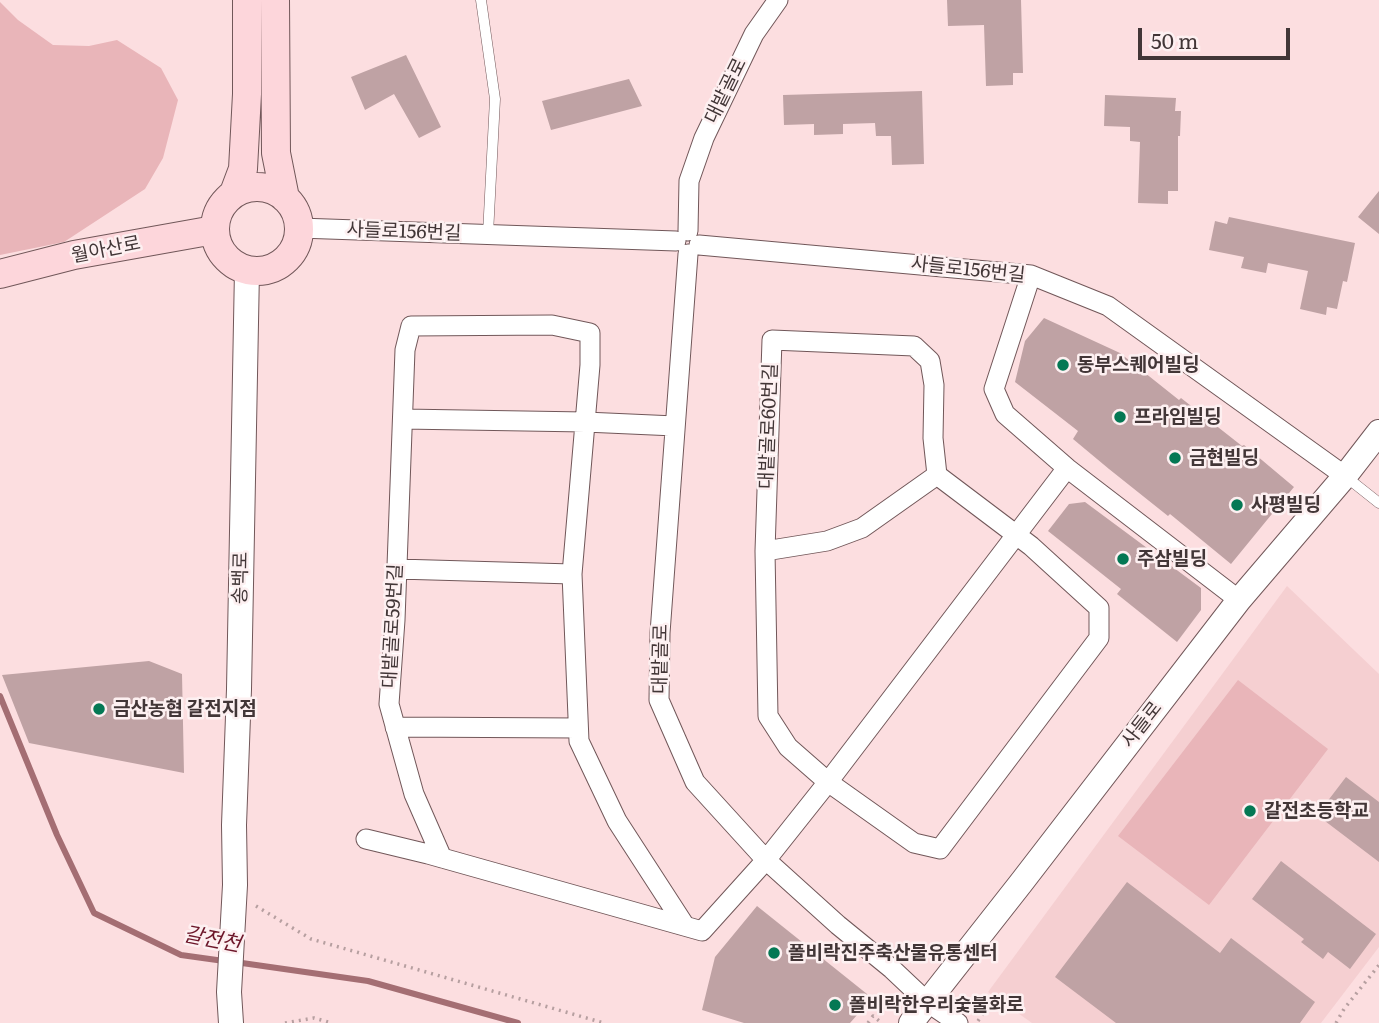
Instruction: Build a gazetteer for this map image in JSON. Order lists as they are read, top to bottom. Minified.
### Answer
{"streets":{"main road":["월아산로"],"street":["대밭골로","사들로156번길","대밭골로60번길","송백로","대밭골로59번길","사들로"]},"crossings":[["대밭골로","사들로156번길"],["대밭골로","사들로"],["사들로156번길","월아산로"],["사들로156번길","송백로"],["사들로156번길","사들로"],["월아산로","송백로"]],"water":["갈전천"],"places":["동부스퀘어빌딩","프라임빌딩","금현빌딩","사평빌딩","주삼빌딩","금산농협 갈전지점","갈전초등학교","폴비락진주축산물유통센터","폴비락한우리숯불화로"],"scale_bar":"50 m"}
